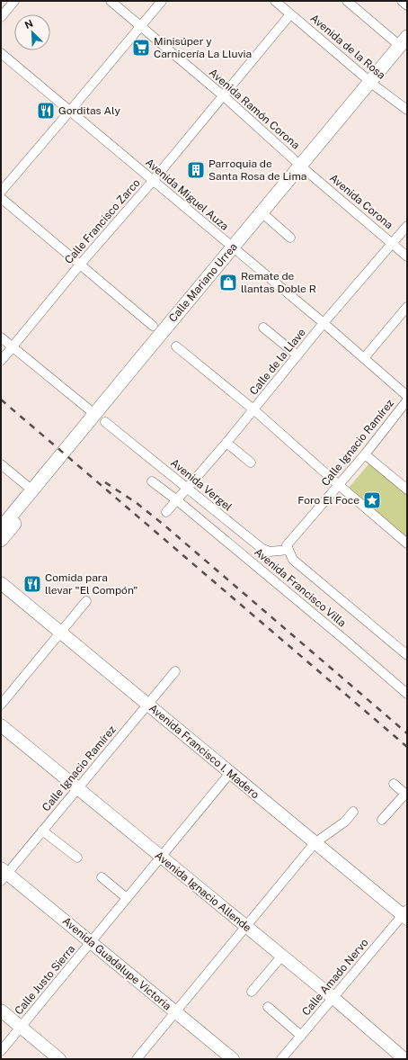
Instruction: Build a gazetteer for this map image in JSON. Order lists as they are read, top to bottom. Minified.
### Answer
{"streets":{"main road":["Calle Mariano Urrea","Avenida Francisco I. Madero","Avenida Ignacio Allende","Avenida Guadalupe Victoria"],"street":["Avenida de la Rosa","Avenida Ramón Corona","Avenida Miguel Auza","Avenida Corona","Calle Francisco Zarco","Calle de la Llave","Calle Ignacio Ramírez","Avenida Vergel","Avenida Francisco Villa","Calle Amado Nervo","Calle Justo Sierra"]},"crossings":[["Avenida de la Rosa","Calle Francisco Zarco"],["Avenida de la Rosa","Calle Mariano Urrea"],["Avenida Ramón Corona","Avenida Corona"],["Avenida Ramón Corona","Calle Francisco Zarco"],["Avenida Ramón Corona","Calle Mariano Urrea"],["Avenida Miguel Auza","Calle Francisco Zarco"],["Avenida Miguel Auza","Calle Mariano Urrea"],["Avenida Miguel Auza","Calle de la Llave"],["Avenida Corona","Calle Mariano Urrea"],["Avenida Corona","Calle de la Llave"],["Calle de la Llave","Avenida Vergel"],["Calle de la Llave","Avenida Francisco Villa"],["Calle Ignacio Ramírez","Avenida Vergel"],["Calle Ignacio Ramírez","Avenida Francisco I. Madero"],["Calle Ignacio Ramírez","Avenida Ignacio Allende"],["Calle Ignacio Ramírez","Avenida Guadalupe Victoria"],["Avenida Francisco I. Madero","Calle Amado Nervo"],["Avenida Francisco I. Madero","Calle Justo Sierra"],["Avenida Ignacio Allende","Calle Amado Nervo"],["Avenida Ignacio Allende","Calle Justo Sierra"],["Avenida Guadalupe Victoria","Calle Justo Sierra"]],"places":{"supermarket":["Minisúper y Carnicería La Lluvia"],"restaurant":["Gorditas Aly","Comida para llevar \"El Compón\""],"building":["Parroquia de Santa Rosa de Lima"],"shop":["Remate de llantas Doble R"],"place":["Foro El Foce"]},"north":"top left"}
